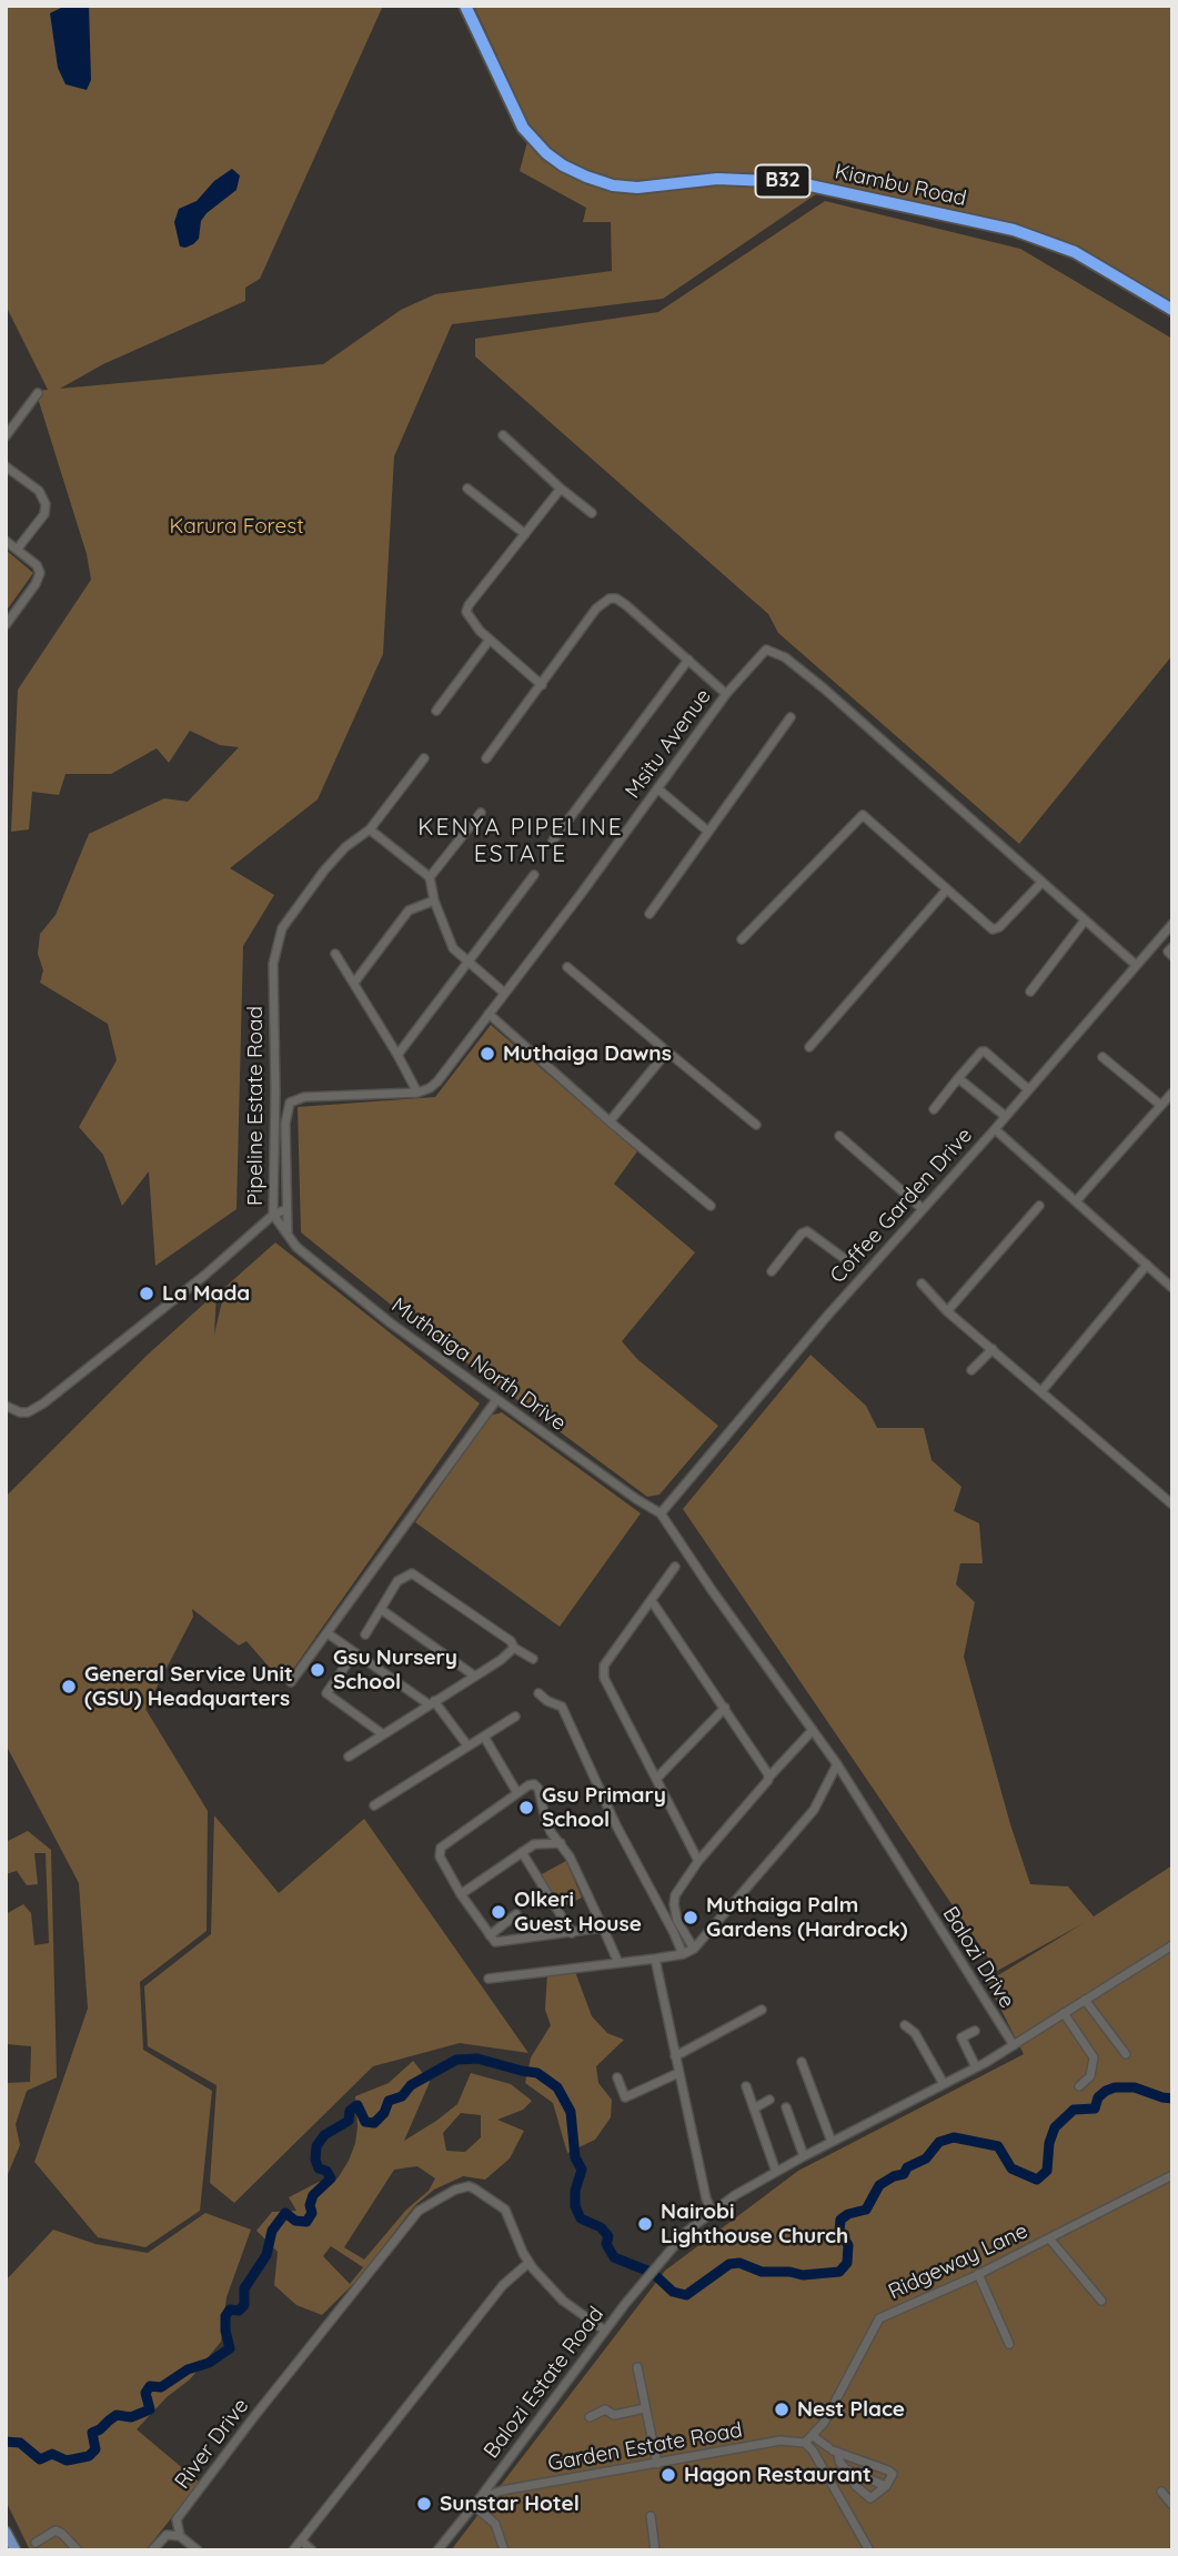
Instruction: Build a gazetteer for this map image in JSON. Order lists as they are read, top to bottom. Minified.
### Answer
{"streets":{"highway":["B32","Kiambu Road"],"street":["Msitu Avenue","Pipeline Estate Road","Coffee Garden Drive","Muthaiga North Drive","Balozi Drive","Ridgeway Lane","Balozi Estate Road","River Drive","Garden Estate Road"]},"crossings":[["Msitu Avenue","Coffee Garden Drive"],["Coffee Garden Drive","Muthaiga North Drive"],["Coffee Garden Drive","Balozi Drive"],["Muthaiga North Drive","Balozi Drive"],["Ridgeway Lane","Garden Estate Road"],["Balozi Estate Road","Garden Estate Road"]],"districts":["KENYA PIPELINE ESTATE"],"parks":["Karura Forest"],"places":["Muthaiga Dawns","La Mada","Gsu Nursery School","General Service Unit (GSU) Headquarters","Gsu Primary School","Olkeri Guest House","Muthaiga Palm Gardens (Hardrock)","Nairobi Lighthouse Church","Nest Place","Hagon Restaurant","Sunstar Hotel"]}
